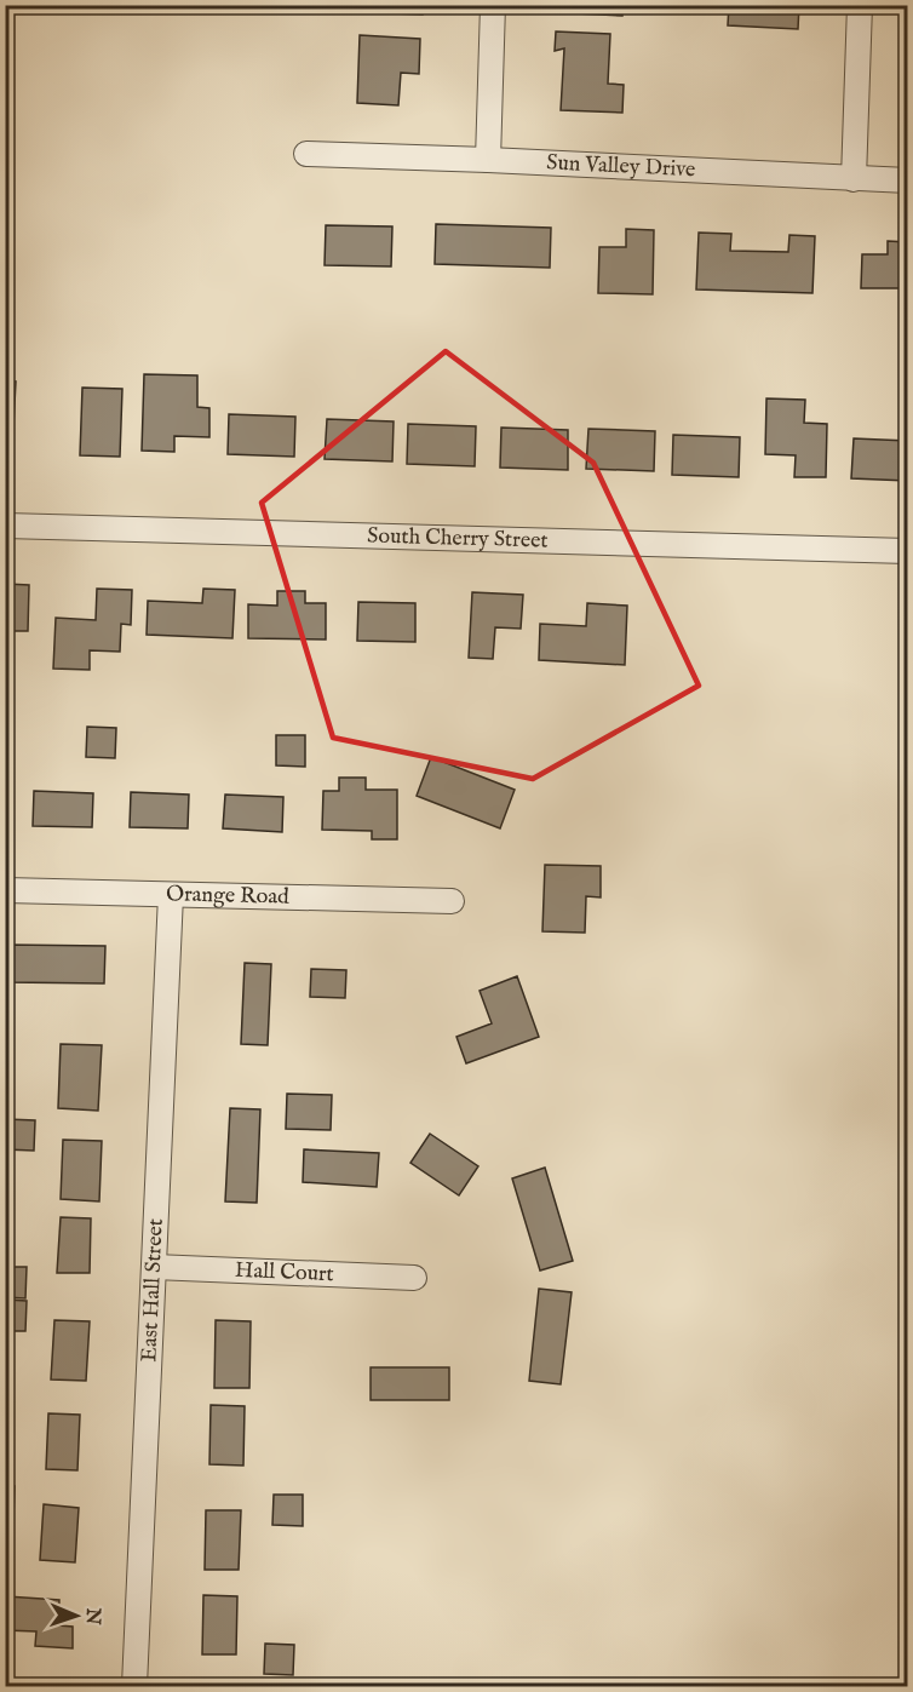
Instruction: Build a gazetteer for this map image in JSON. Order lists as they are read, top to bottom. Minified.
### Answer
{"streets":{"street":["Sun Valley Drive","South Cherry Street","Orange Road","Hall Court","East Hall Street"]},"crossings":[["Orange Road","East Hall Street"],["Hall Court","East Hall Street"]],"north":"right"}
